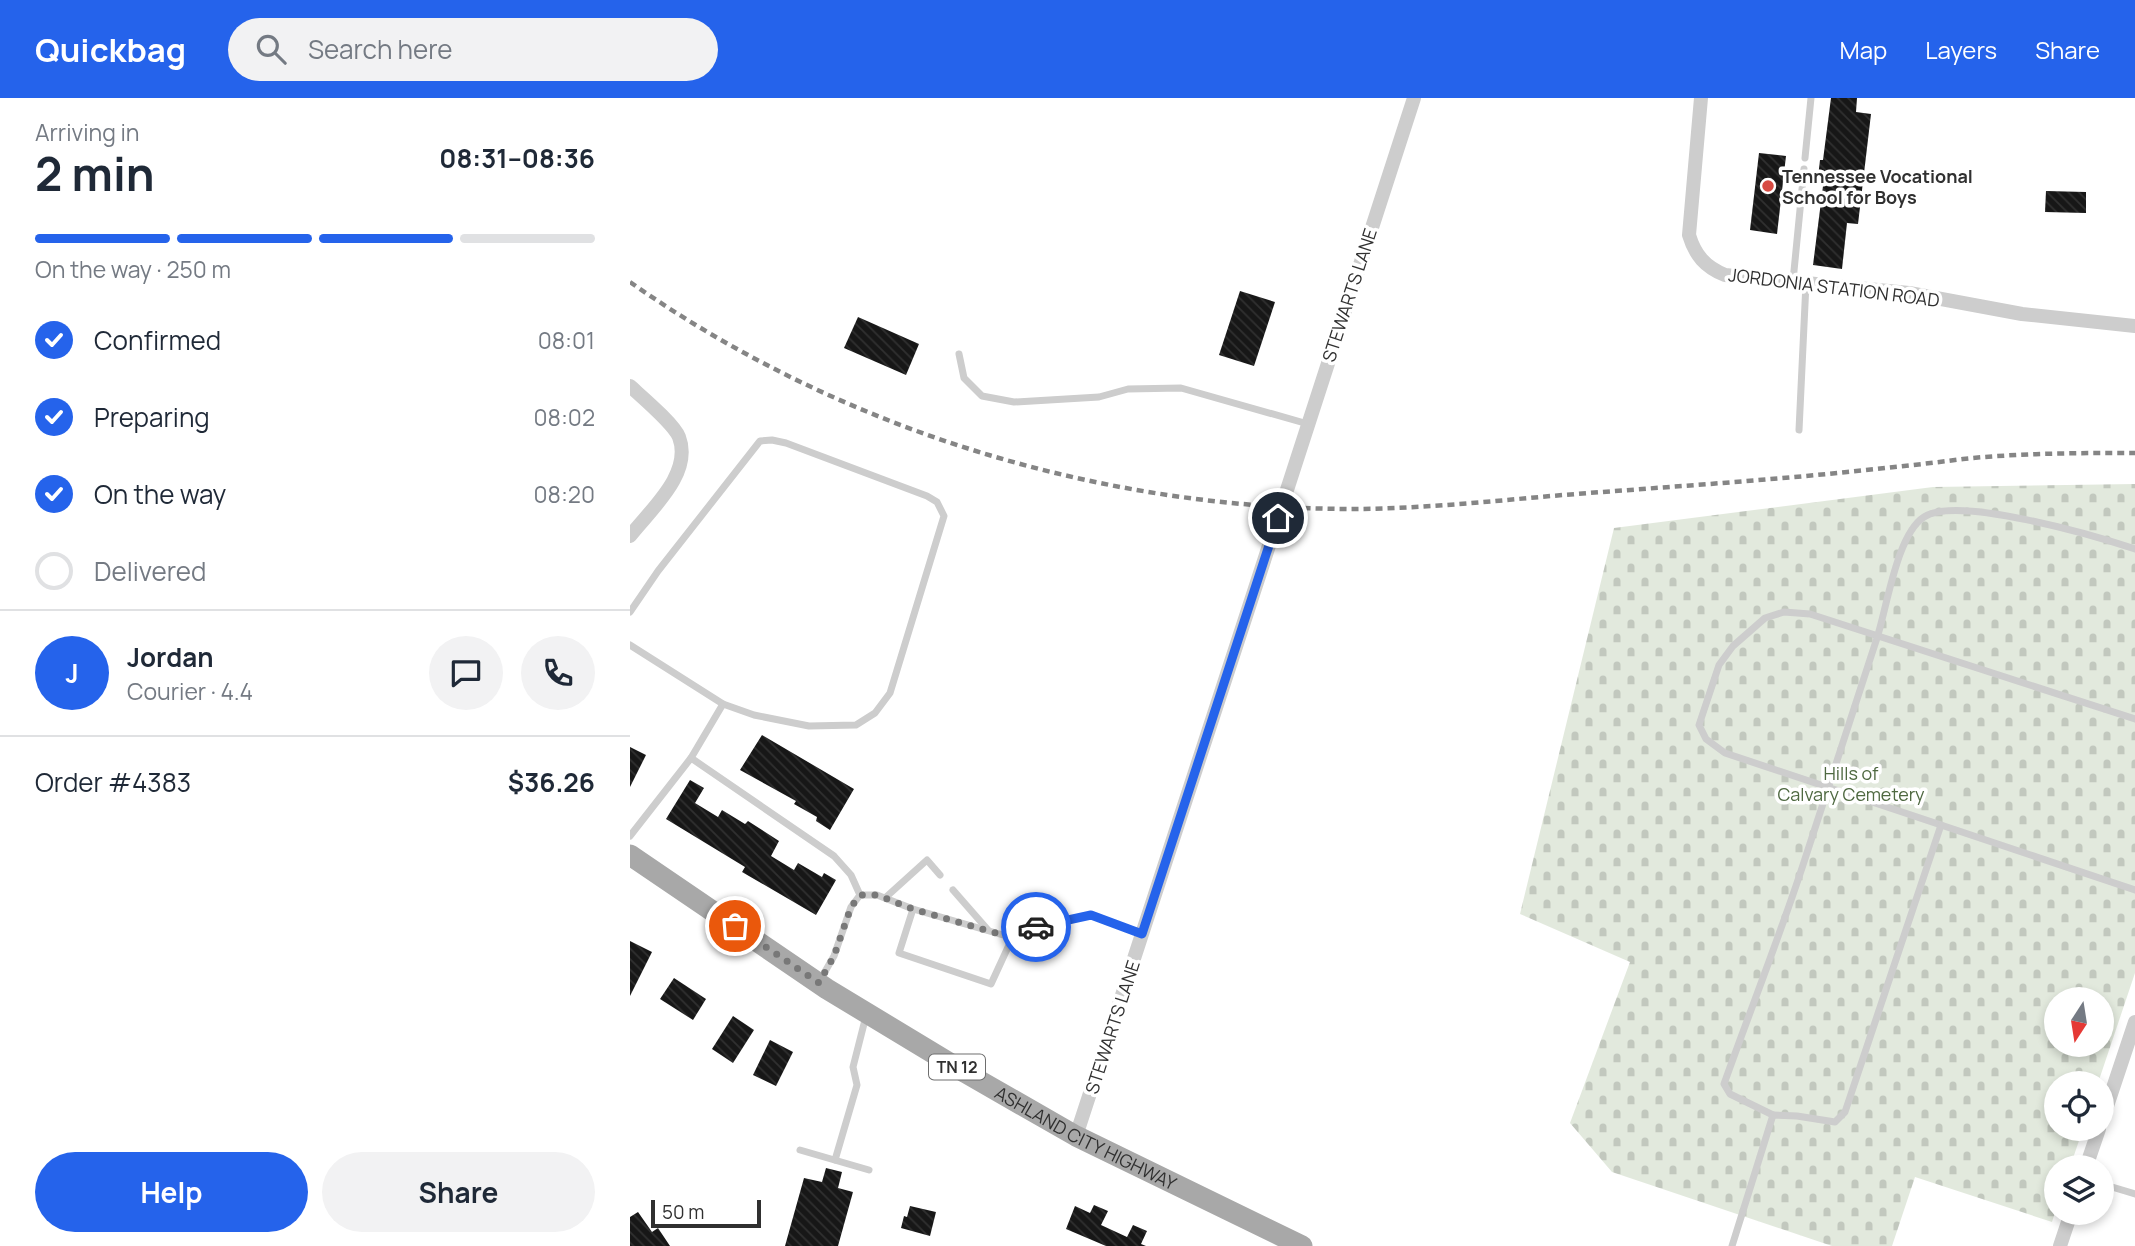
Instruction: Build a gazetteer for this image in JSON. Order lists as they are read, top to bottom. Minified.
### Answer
{"streets":{"main road":["TN 12","ASHLAND CITY HIGHWAY"],"street":["JORDONIA STATION ROAD","STEWARTS LANE"]},"crossings":[["STEWARTS LANE","ASHLAND CITY HIGHWAY"]],"parks":["Hills of Calvary Cemetery"],"places":["Tennessee Vocational School for Boys"],"scale_bar":"50 m","north":"bottom","page":{"header":"Quickbag","search":"Search here","nav":["Map","Layers","Share"],"heading":["2 min","Arriving in","08:31–08:36"],"panel":["Jordan","Courier · 4.4","Order #4383","$36.26"],"bar":"On the way · 250 m","list":[["Confirmed","08:01"],["Preparing","08:02"],["On the way","08:20"],"Delivered"],"round":"J","buttons":["Help","Share"],"scale":"50 m"}}
